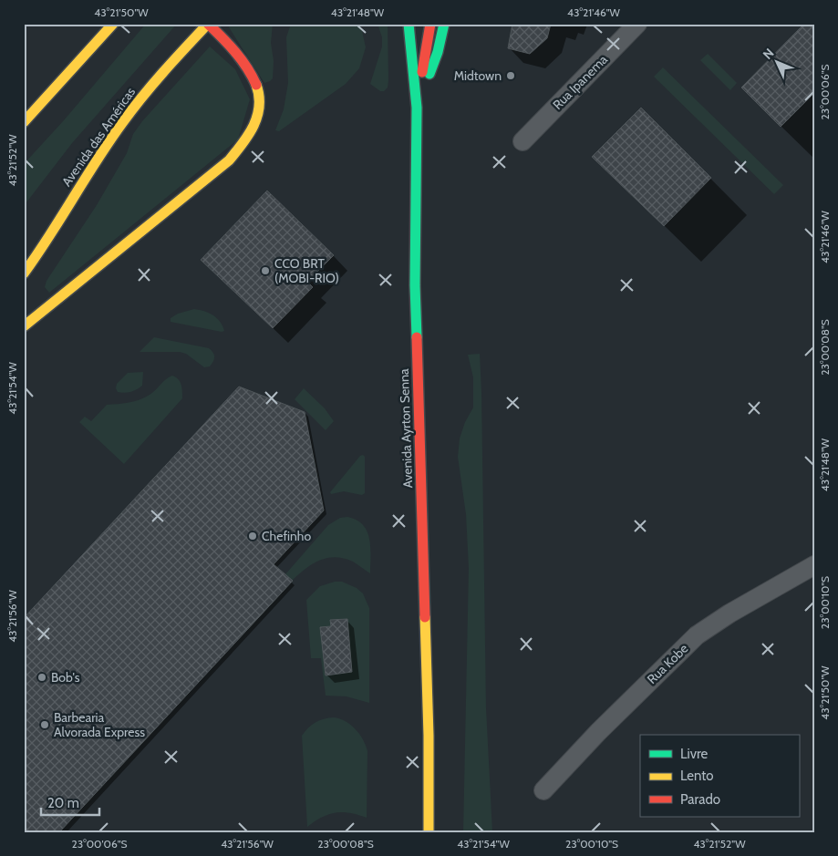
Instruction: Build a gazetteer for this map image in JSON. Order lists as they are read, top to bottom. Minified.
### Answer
{"streets":{"main road":["Avenida das Américas","Avenida Ayrton Senna"],"street":["Rua Ipanema","Rua Kobe"]},"places":["Midtown","CCO BRT (MOBI-RIO)","Chefinho","Bob's","Barbearia Alvorada Express"],"legend":["Livre","Lento","Parado"],"scale_bar":"20 m","north":"top left","coordinates":["43°21'50\"W","43°21'48\"W","43°21'46\"W","23°00'06\"S","43°21'52\"W","23°00'08\"S","43°21'54\"W","23°00'10\"S","43°21'56\"W"]}
